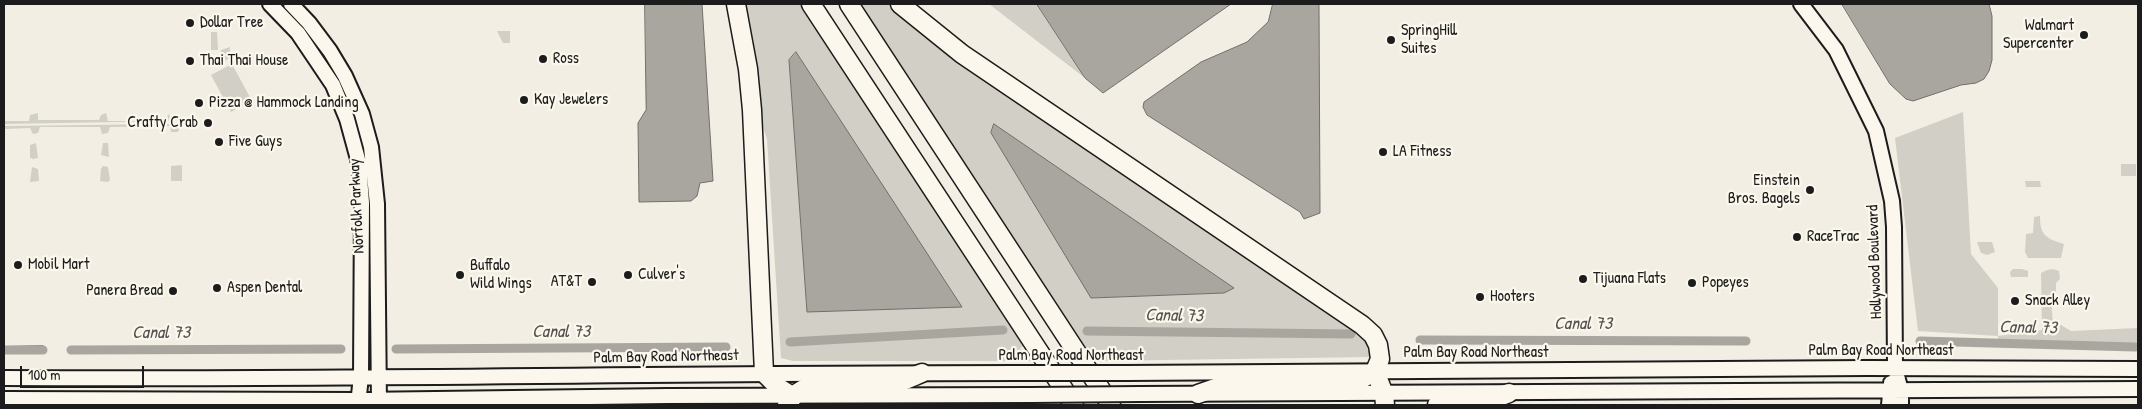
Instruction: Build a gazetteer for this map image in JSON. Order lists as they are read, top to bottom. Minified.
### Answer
{"streets":{"main road":["Norfolk Parkway","Hollywood Boulevard","Palm Bay Road Northeast"]},"crossings":[["Norfolk Parkway","Palm Bay Road Northeast"],["Hollywood Boulevard","Palm Bay Road Northeast"]],"water":["Canal 73"],"places":["Dollar Tree","Walmart Supercenter","SpringHill Suites","Ross","Thai Thai House","Kay Jewelers","Pizza @ Hammock Landing","Crafty Crab","Five Guys","LA Fitness","Einstein Bros. Bagels","RaceTrac","Mobil Mart","Buffalo Wild Wings","Culver's","Tijuana Flats","AT&T","Popeyes","Aspen Dental","Panera Bread","Hooters","Snack Alley"],"scale_bar":"100 m"}
